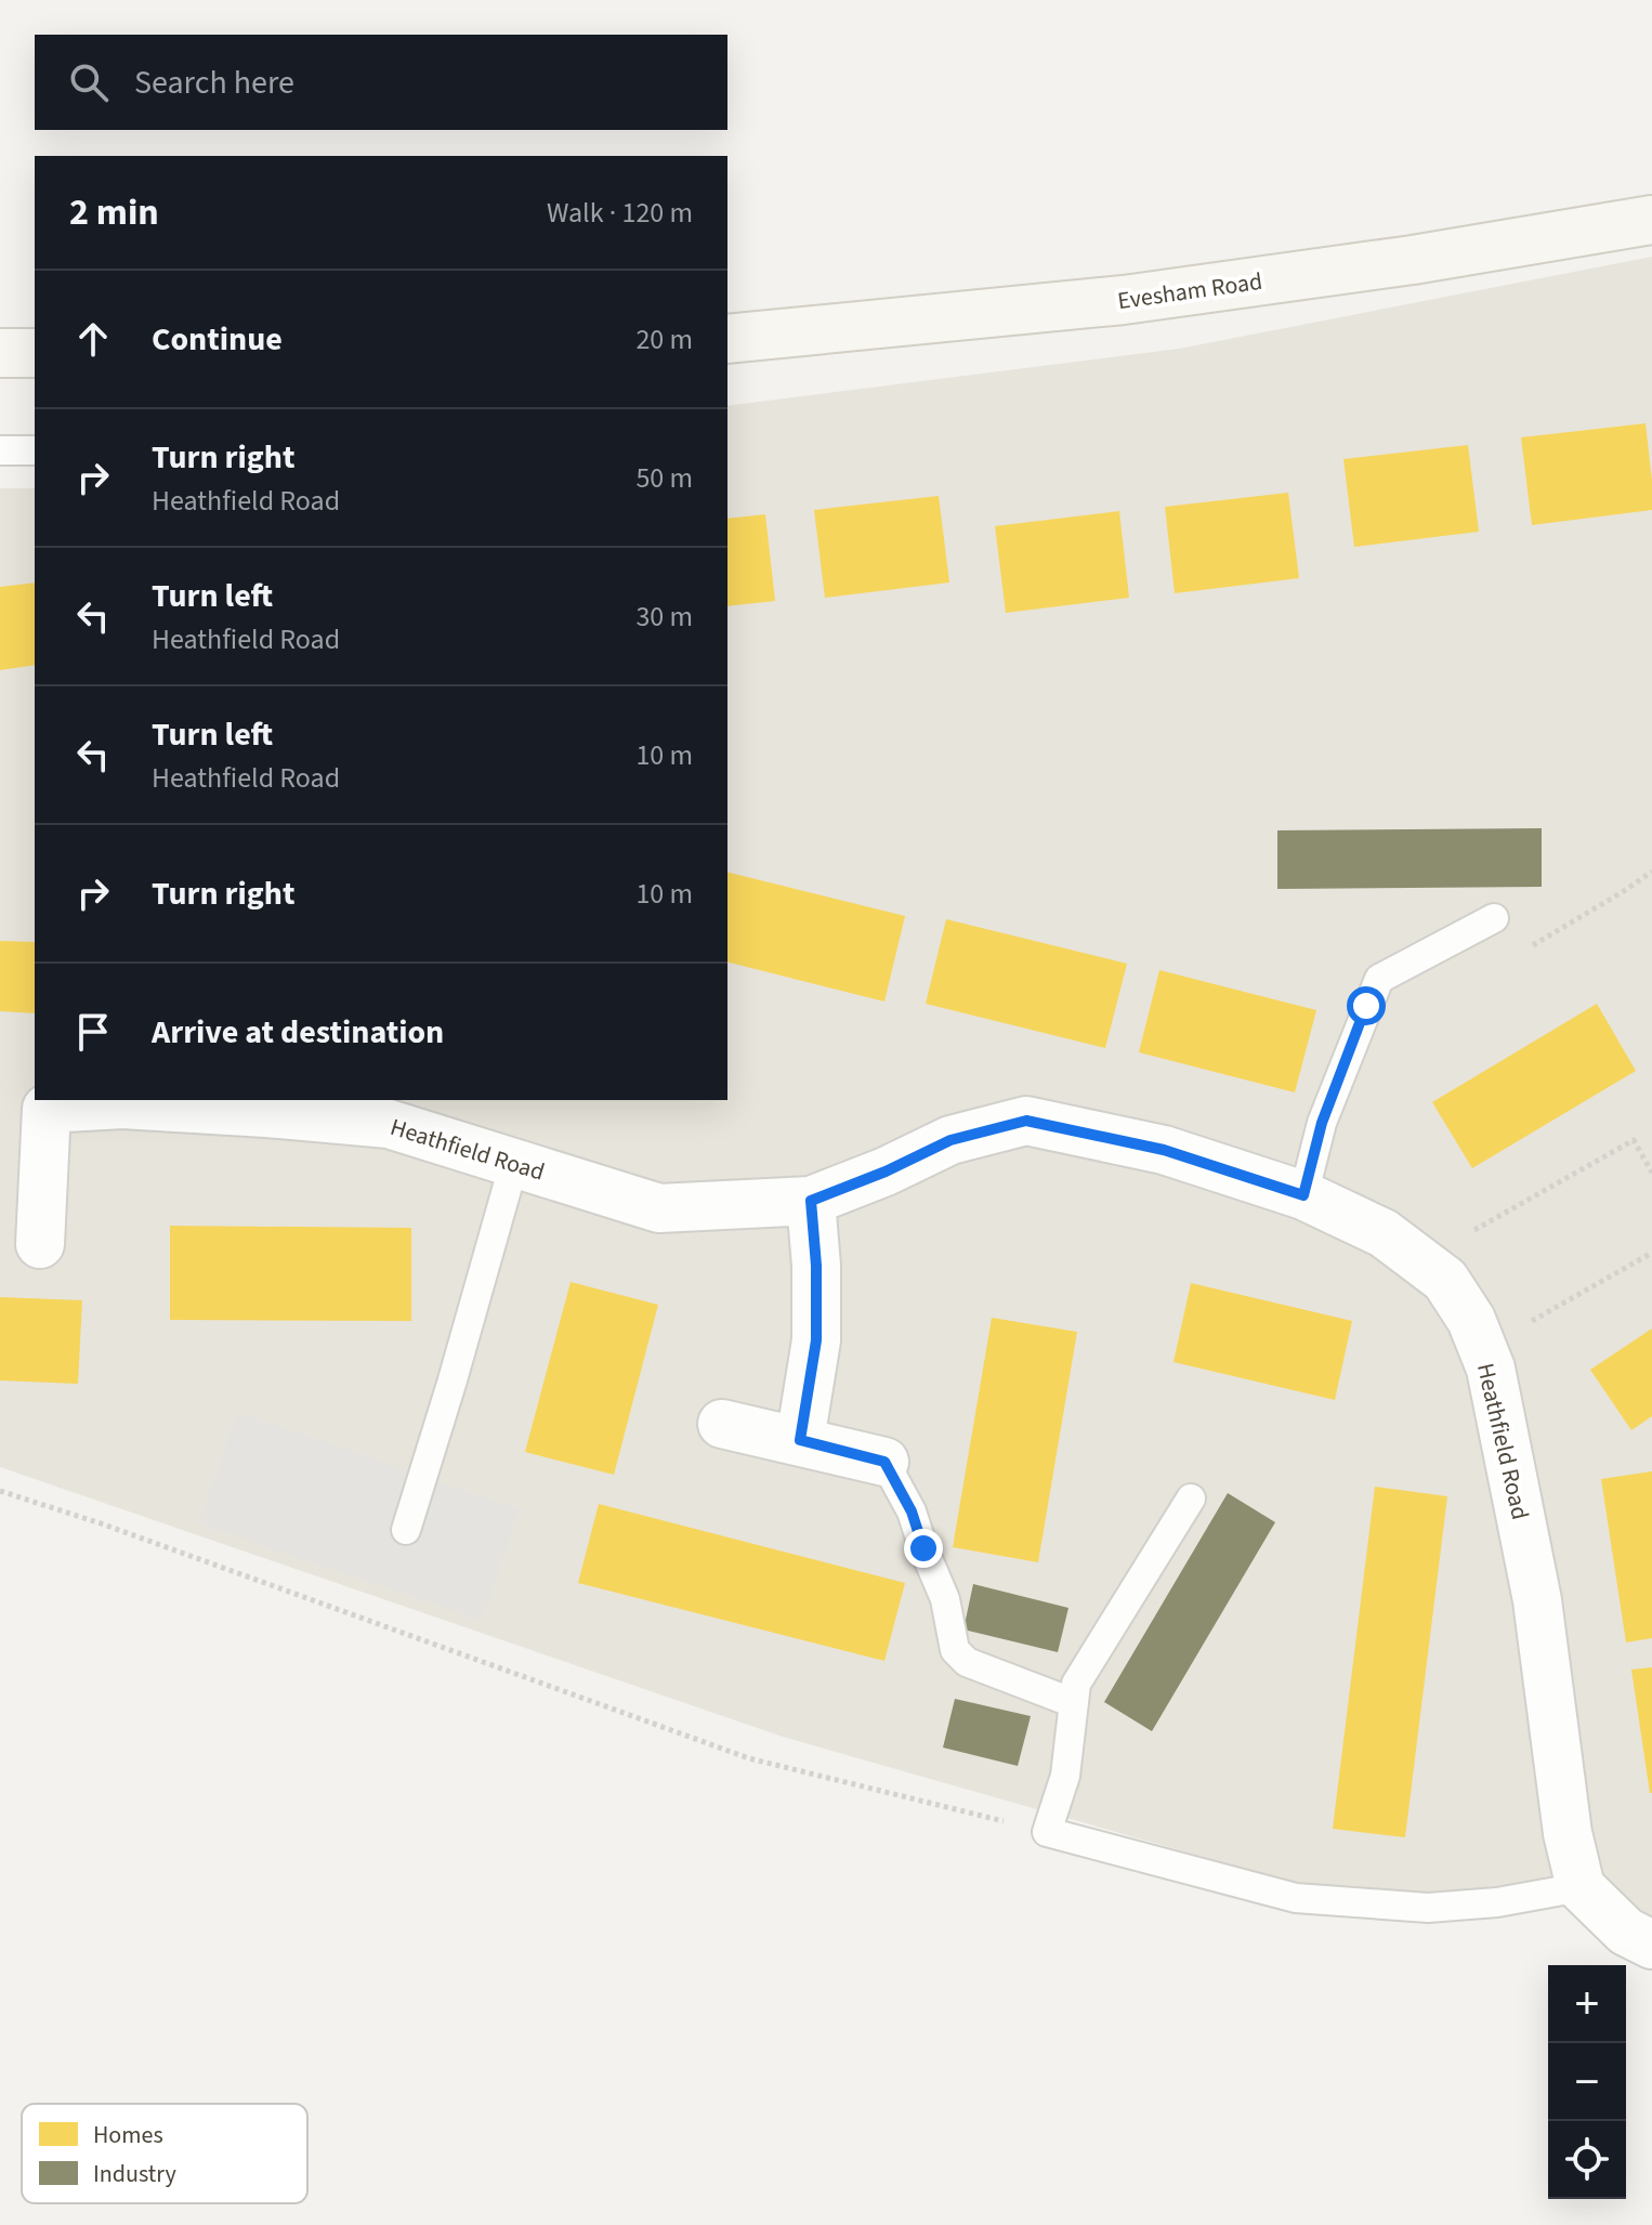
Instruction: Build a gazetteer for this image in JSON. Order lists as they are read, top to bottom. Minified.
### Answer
{"streets":{"main road":["Evesham Road"],"street":["Heathfield Road"]},"legend":["Homes","Industry"],"page":{"search":"Search here","heading":["2 min","Walk · 120 m"],"list":[["Continue","20 m"],["Turn right","Heathfield Road","50 m"],["Turn left","Heathfield Road","30 m"],["Turn left","Heathfield Road","10 m"],["Turn right","10 m"],"Arrive at destination"],"map_buttons":["+","−"]}}
